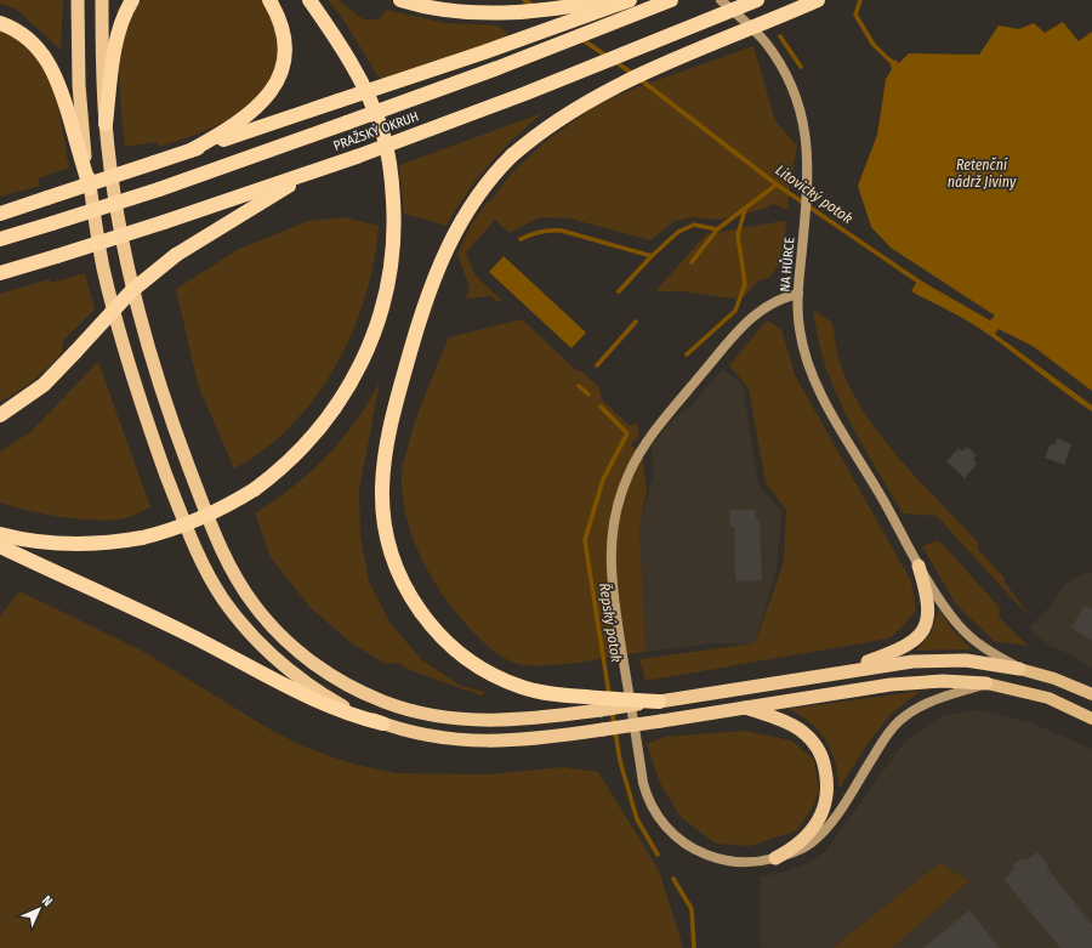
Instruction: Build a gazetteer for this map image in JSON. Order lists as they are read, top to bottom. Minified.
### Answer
{"streets":{"highway":["PRAŽSKÝ OKRUH"],"main road":["NA HŮRCE"]},"water":["Retenční nádrž Jiviny","Litovický potok","Řepský potok"],"north":"top right"}
